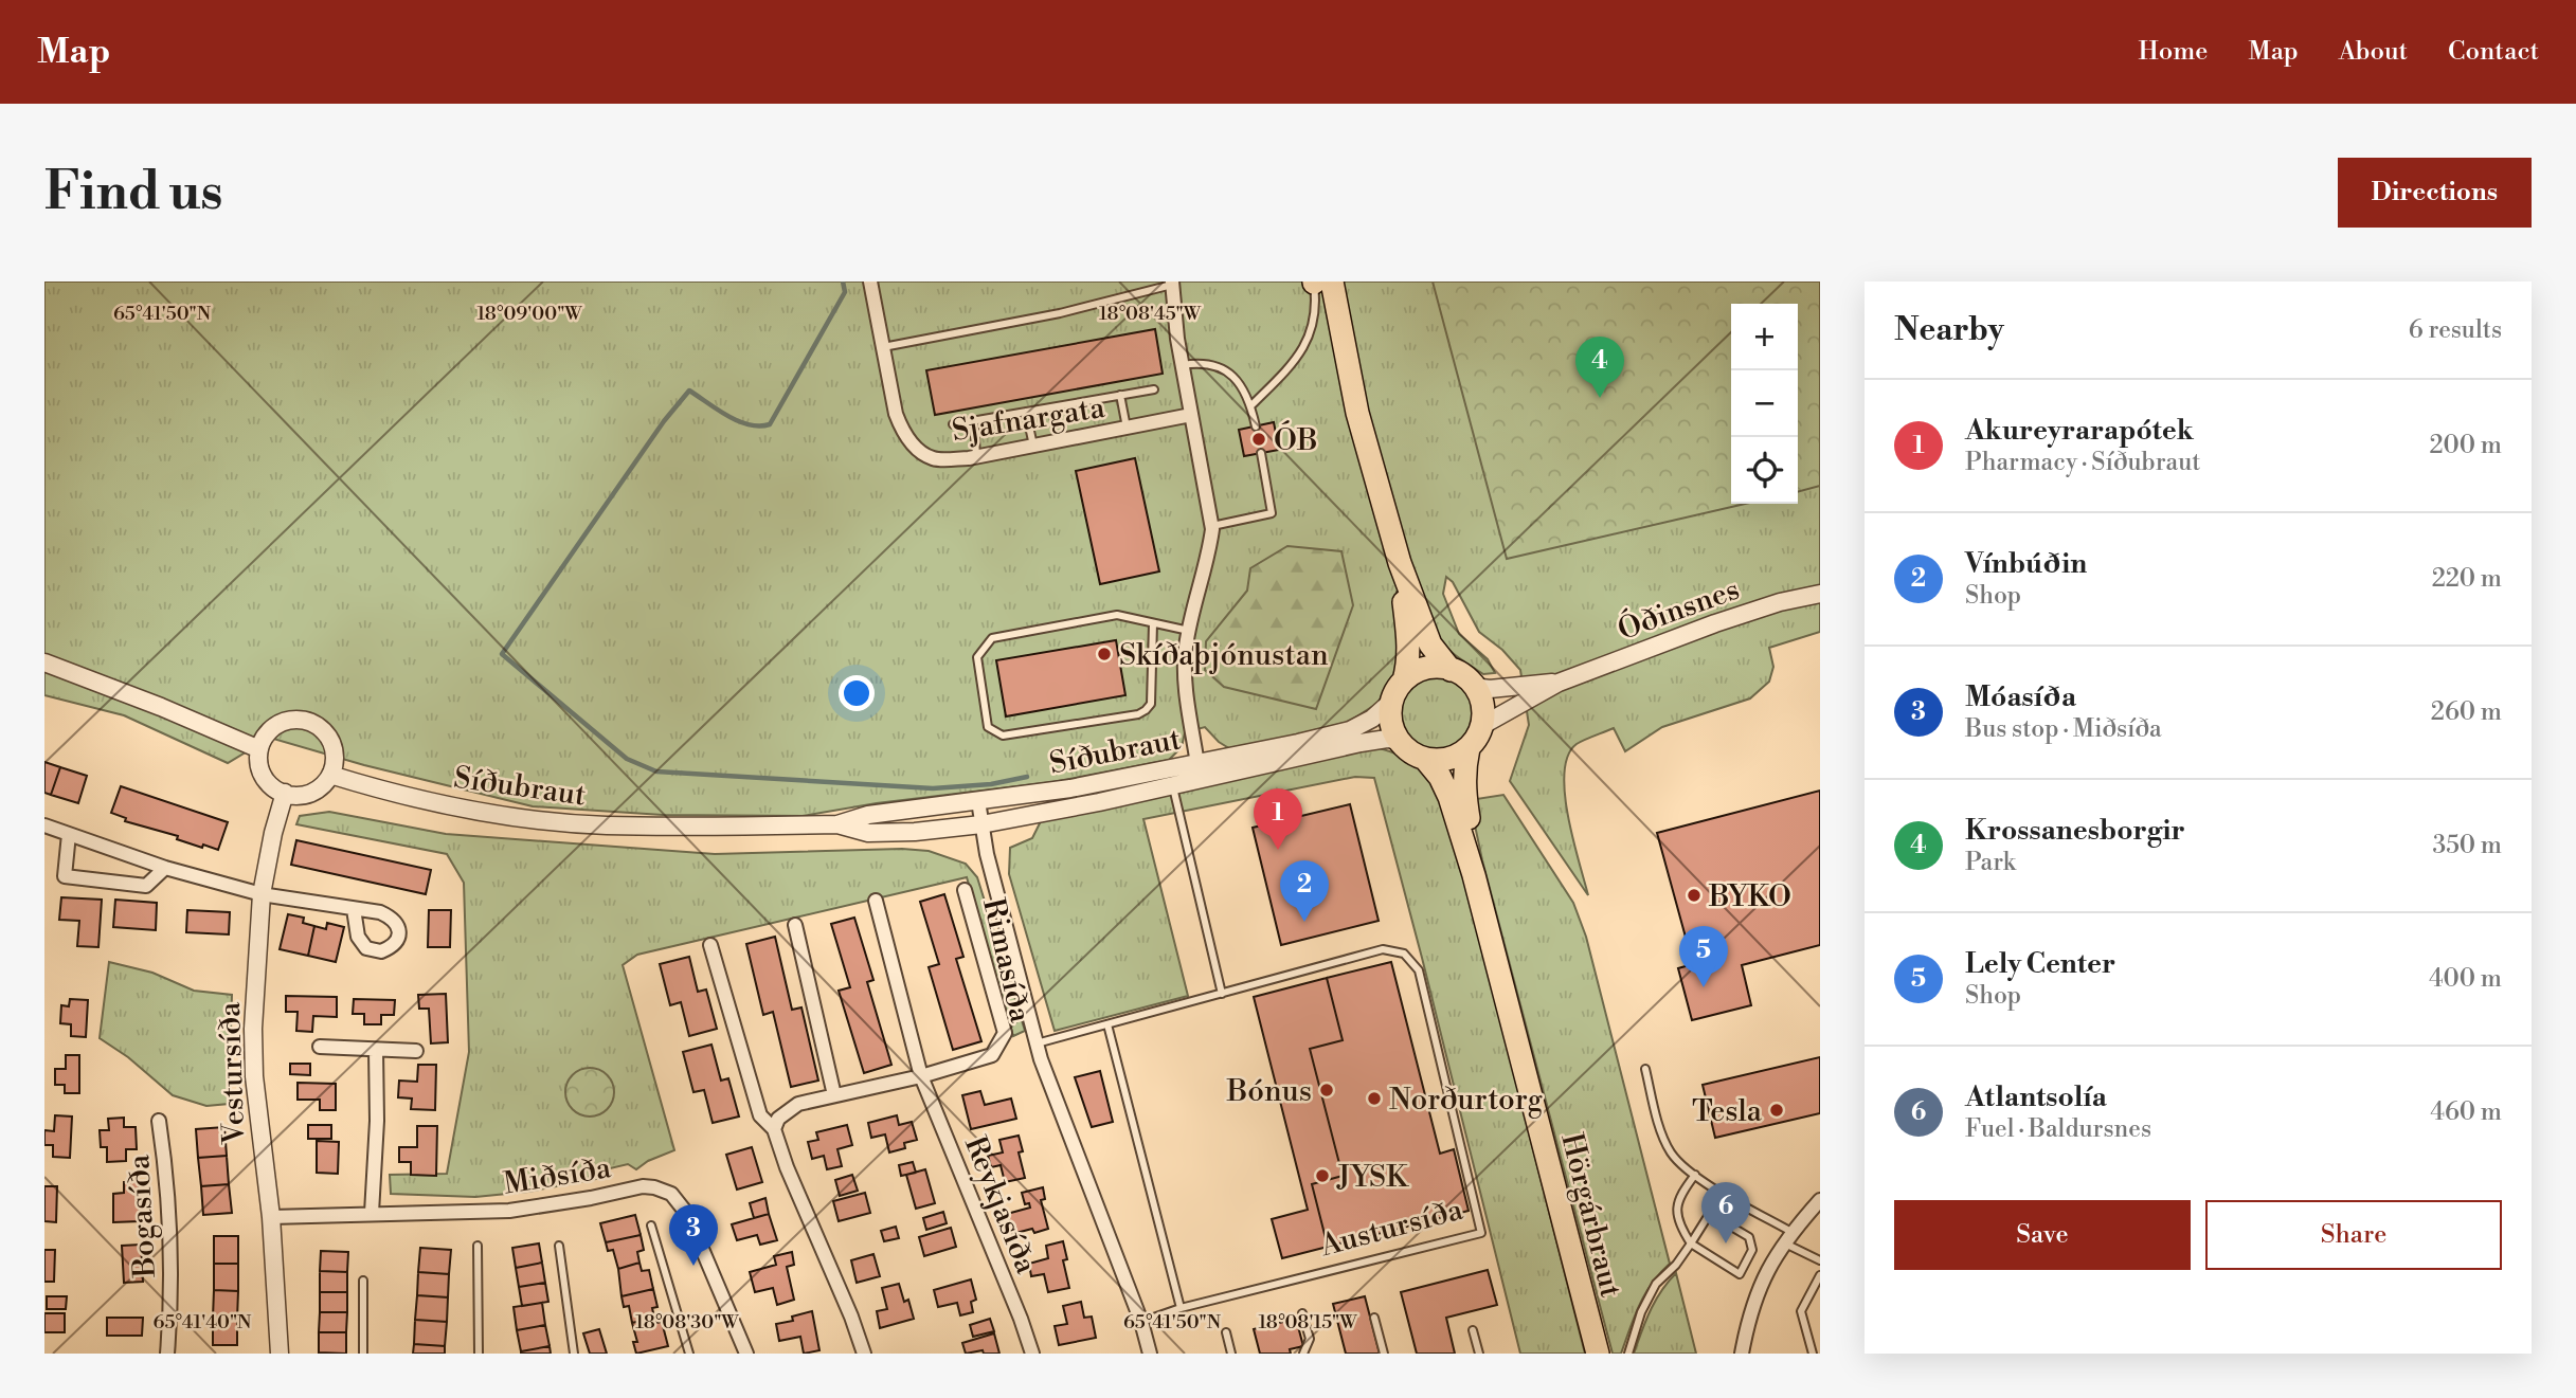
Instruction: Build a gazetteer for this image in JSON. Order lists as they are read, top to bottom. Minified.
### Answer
{"streets":{"highway":["Hörgárbraut"],"street":["Sjafnargata","Óðinsnes","Síðubraut","Rimasíða","Vestursíða","Miðsíða","Reykjasíða","Bogasíða"],"lane":["Austursíða"]},"crossings":[["Óðinsnes","Síðubraut"],["Óðinsnes","Hörgárbraut"],["Síðubraut","Vestursíða"],["Síðubraut","Hörgárbraut"],["Rimasíða","Reykjasíða"],["Vestursíða","Miðsíða"]],"places":["ÓB","Skíðaþjónustan","BYKO","Bónus","Norðurtorg","Tesla","JYSK"],"page":{"header":"Map","nav":["Home","Map","About","Contact"],"buttons":["Directions",["Save","Share"]],"title":"Find us","heading":["Nearby","6 results"],"map_buttons":["+","−"],"pins":["4","1","2","5","6","3"],"list":[{"mark":"1","name":"Akureyrarapótek","note":"Pharmacy · Síðubraut","value":"200 m"},{"mark":"2","name":"Vínbúðin","note":"Shop","value":"220 m"},{"mark":"3","name":"Móasíða","note":"Bus stop · Miðsíða","value":"260 m"},{"mark":"4","name":"Krossanesborgir","note":"Park","value":"350 m"},{"mark":"5","name":"Lely Center","note":"Shop","value":"400 m"},{"mark":"6","name":"Atlantsolía","note":"Fuel · Baldursnes","value":"460 m"}]},"coordinates":["18°09'00\"W","18°08'45\"W","65°41'50\"N","65°41'40\"N","18°08'30\"W","18°08'15\"W"]}
